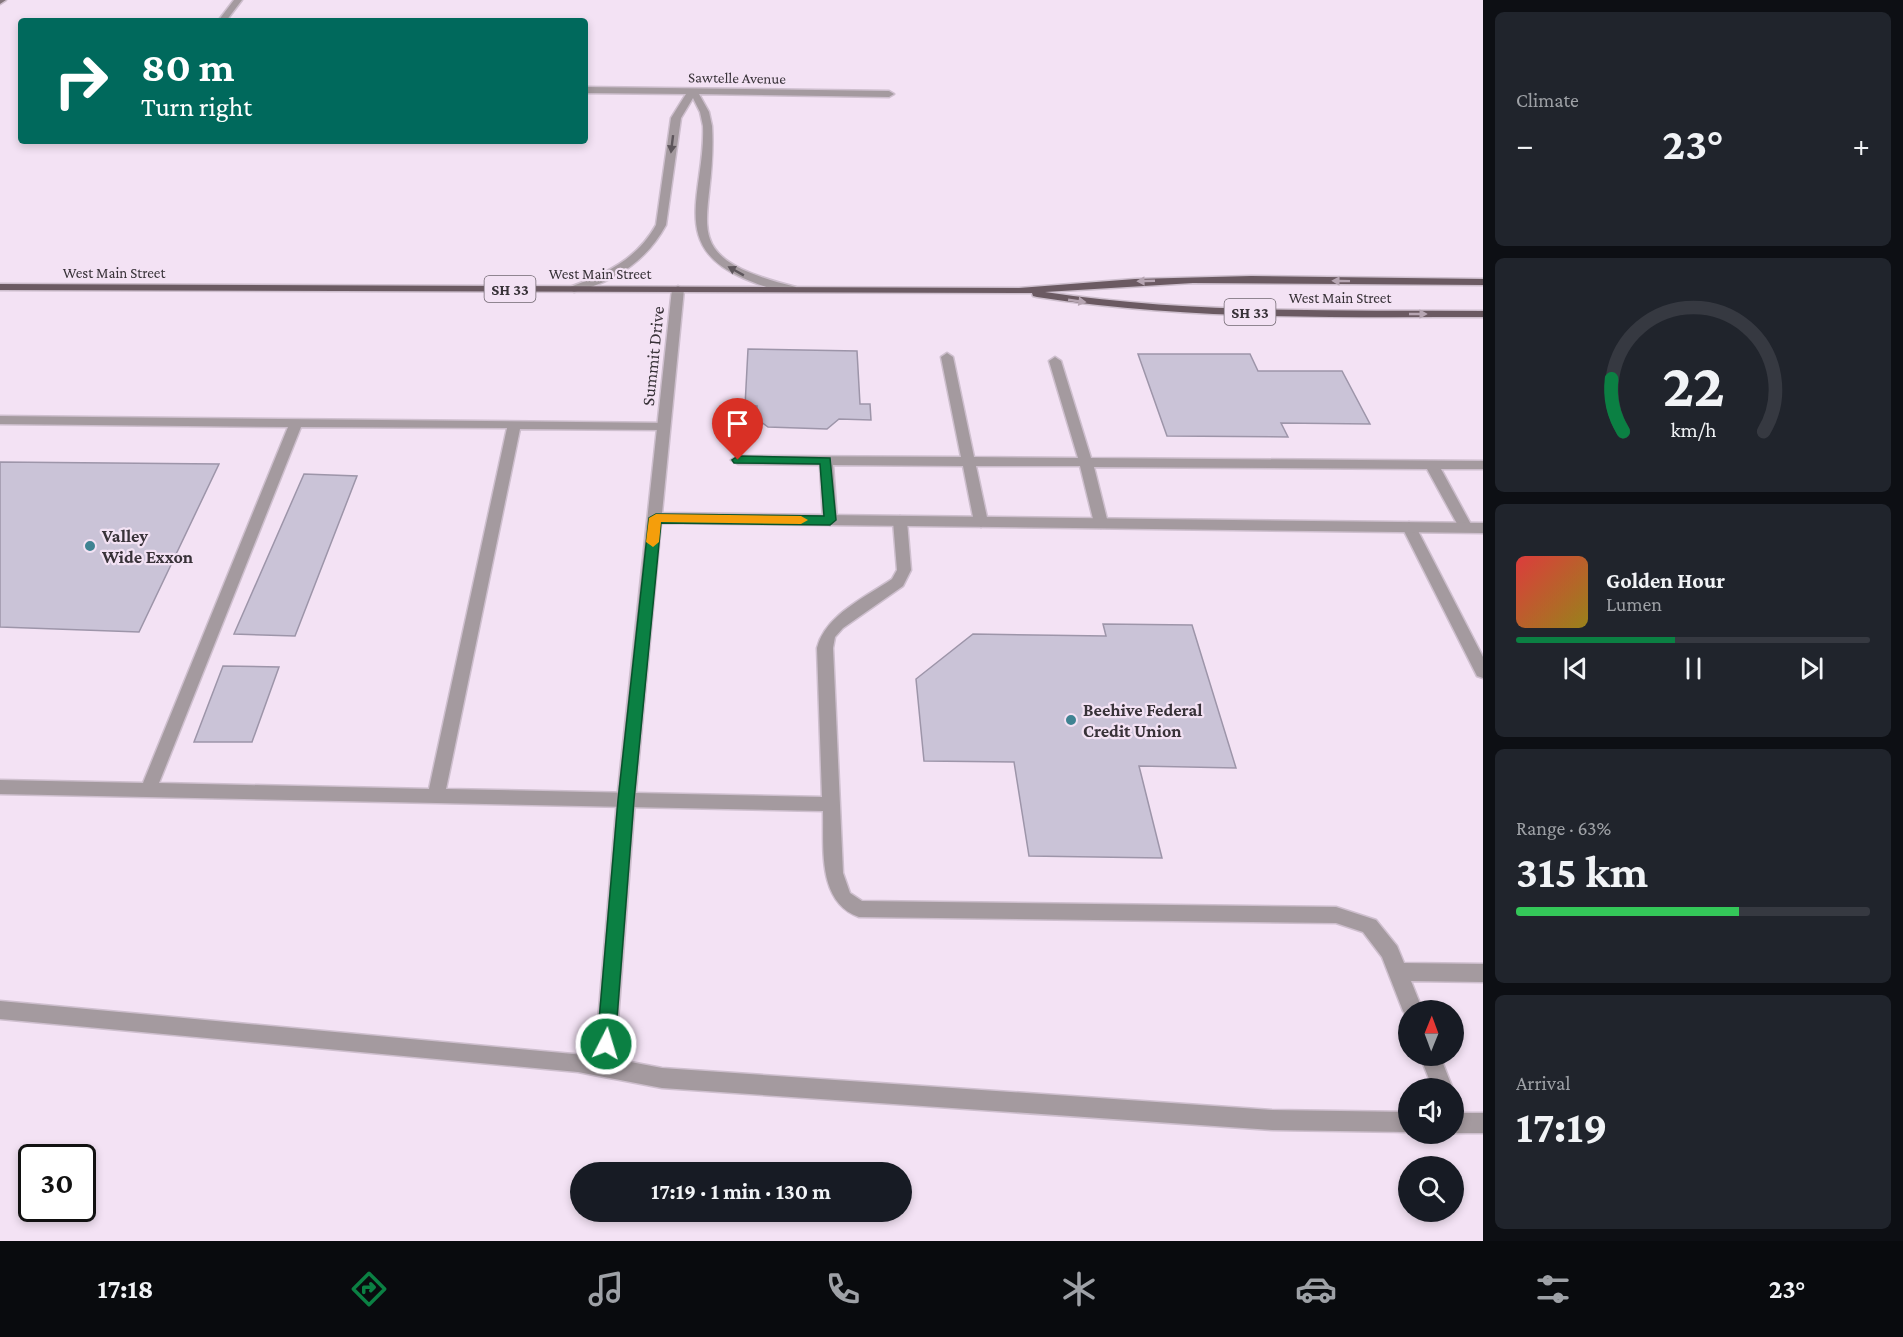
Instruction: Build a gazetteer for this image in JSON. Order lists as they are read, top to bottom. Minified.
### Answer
{"streets":{"main road":["West Main Street","SH 33"],"street":["Sawtelle Avenue","Summit Drive"]},"crossings":[["West Main Street","Summit Drive"]],"places":["Valley Wide Exxon","Beehive Federal Credit Union"],"north":"top","page":{"tile":["Climate",["Range · 63%","315 km"],["Arrival","17:19"]],"turn":["80 m","Turn right"],"heat":["−","23°","+"],"song":["Golden Hour","Lumen"],"limit":"30","trip":"17:19 · 1 min · 130 m","tabs":["17:18","23°"],"gauge":["22","km/h"]}}
